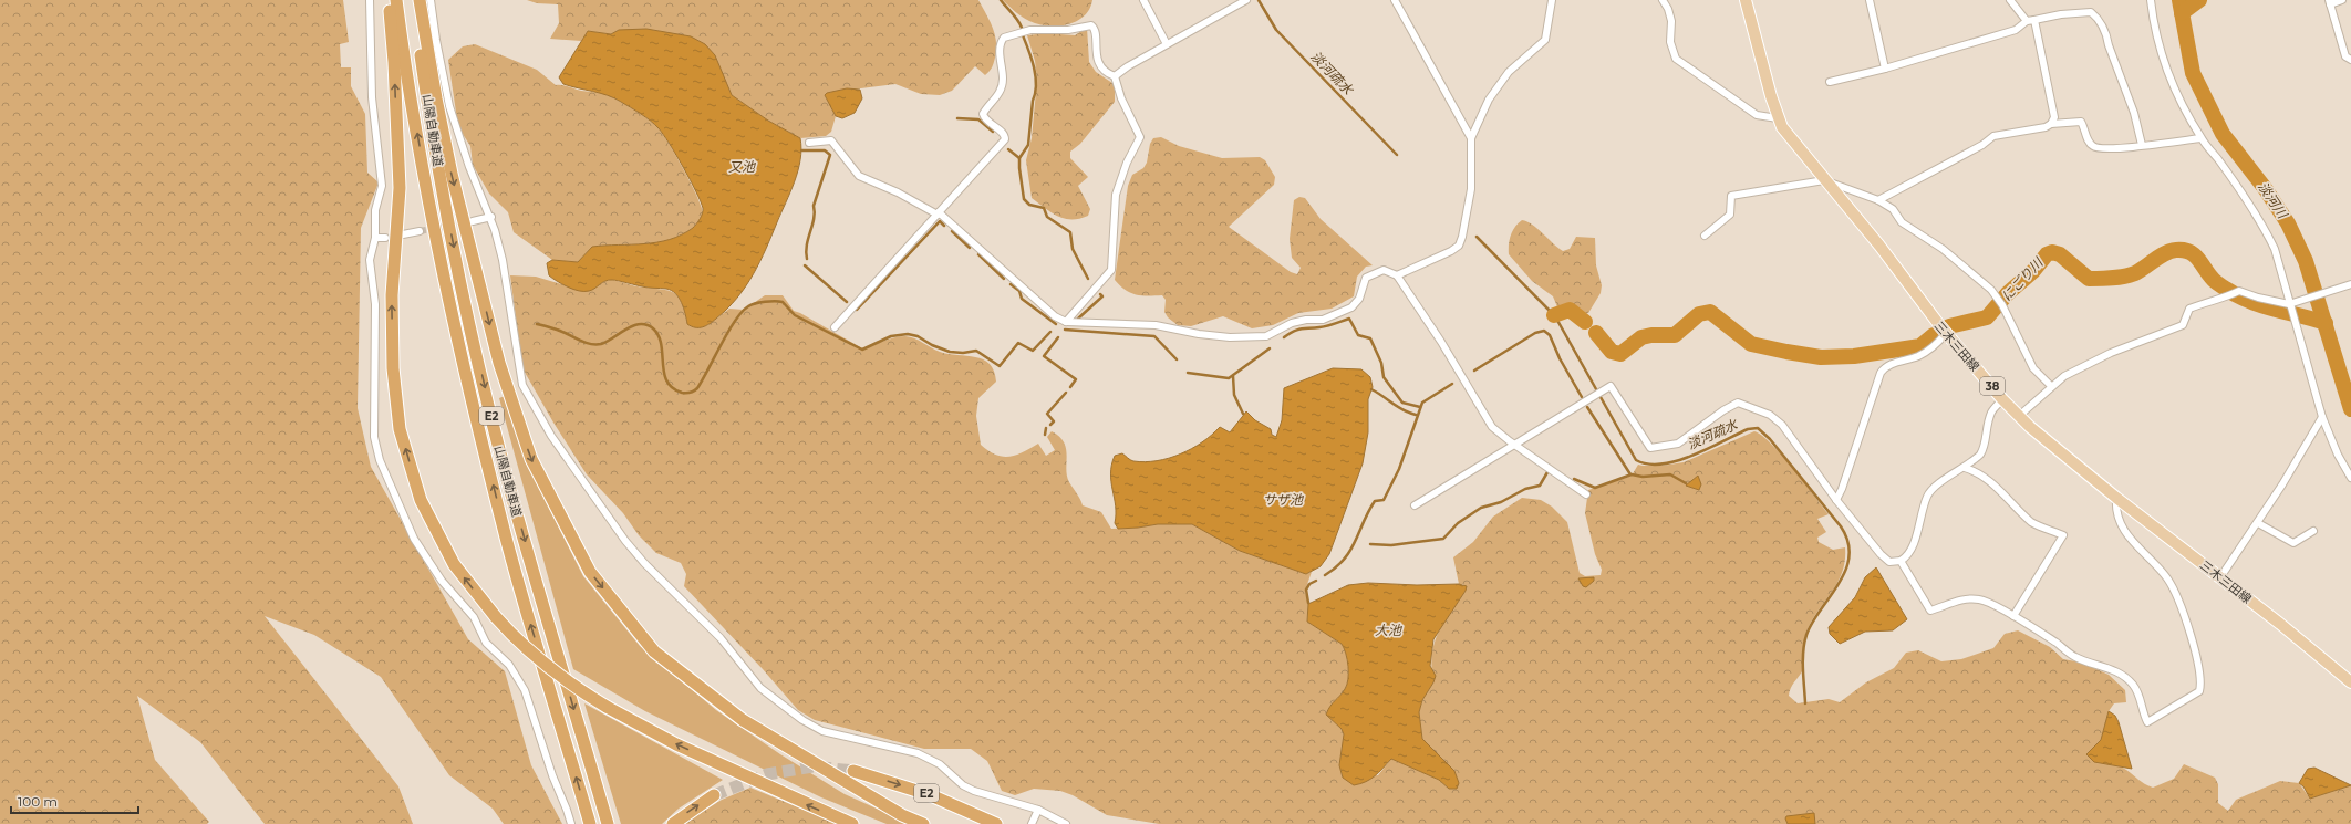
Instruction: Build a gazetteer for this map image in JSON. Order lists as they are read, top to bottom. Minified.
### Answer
{"streets":{"highway":["山陽自動車道","E2"],"main road":["三木三田線","38"]},"water":["淡河疏水","又池","淡河川","にごり川","サザ池","大池"],"scale_bar":"100 m"}
